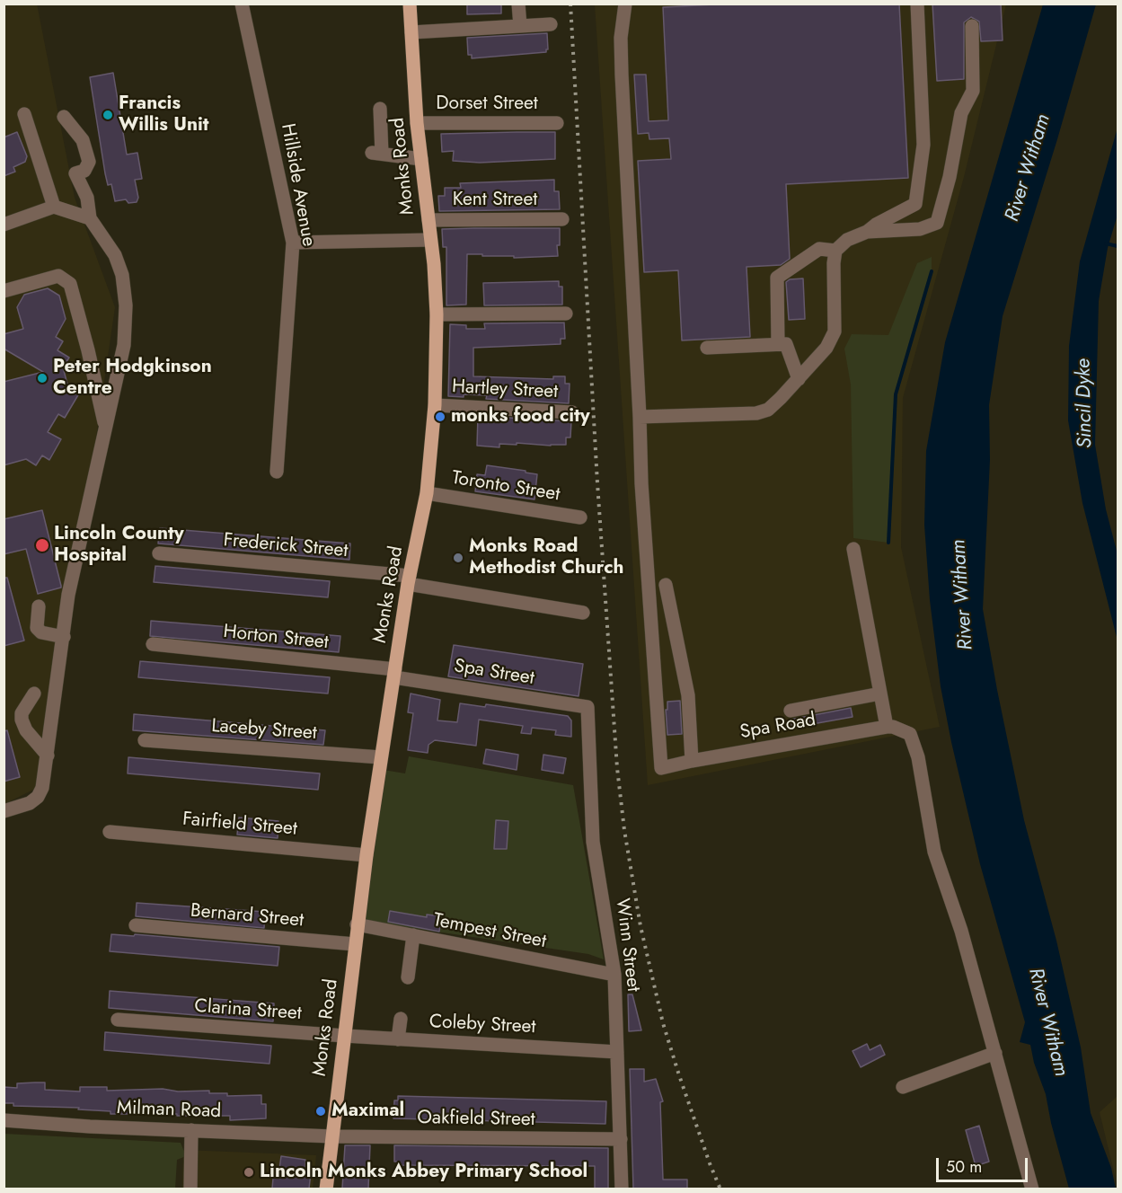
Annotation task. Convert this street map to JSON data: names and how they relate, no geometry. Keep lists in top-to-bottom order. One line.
{"streets":{"main road":["Monks Road"],"street":["Dorset Street","Hillside Avenue","Kent Street","Hartley Street","Toronto Street","Frederick Street","Horton Street","Spa Street","Spa Road","Laceby Street","Fairfield Street","Bernard Street","Tempest Street","Winn Street","Clarina Street","Coleby Street","Milman Road","Oakfield Street"]},"crossings":[["Dorset Street","Monks Road"],["Monks Road","Kent Street"],["Monks Road","Hartley Street"],["Monks Road","Toronto Street"],["Monks Road","Frederick Street"],["Monks Road","Horton Street"],["Monks Road","Spa Street"],["Monks Road","Laceby Street"],["Monks Road","Fairfield Street"],["Monks Road","Bernard Street"],["Monks Road","Tempest Street"],["Monks Road","Clarina Street"],["Monks Road","Coleby Street"],["Monks Road","Milman Road"],["Monks Road","Oakfield Street"],["Horton Street","Spa Street"],["Spa Street","Winn Street"],["Tempest Street","Winn Street"],["Winn Street","Coleby Street"],["Winn Street","Oakfield Street"],["Clarina Street","Coleby Street"],["Milman Road","Oakfield Street"]],"water":["River Witham","Sincil Dyke"],"places":["Francis Willis Unit","Peter Hodgkinson Centre","monks food city","Lincoln County Hospital","Monks Road Methodist Church","Maximal","Lincoln Monks Abbey Primary School"],"scale_bar":"50 m"}
